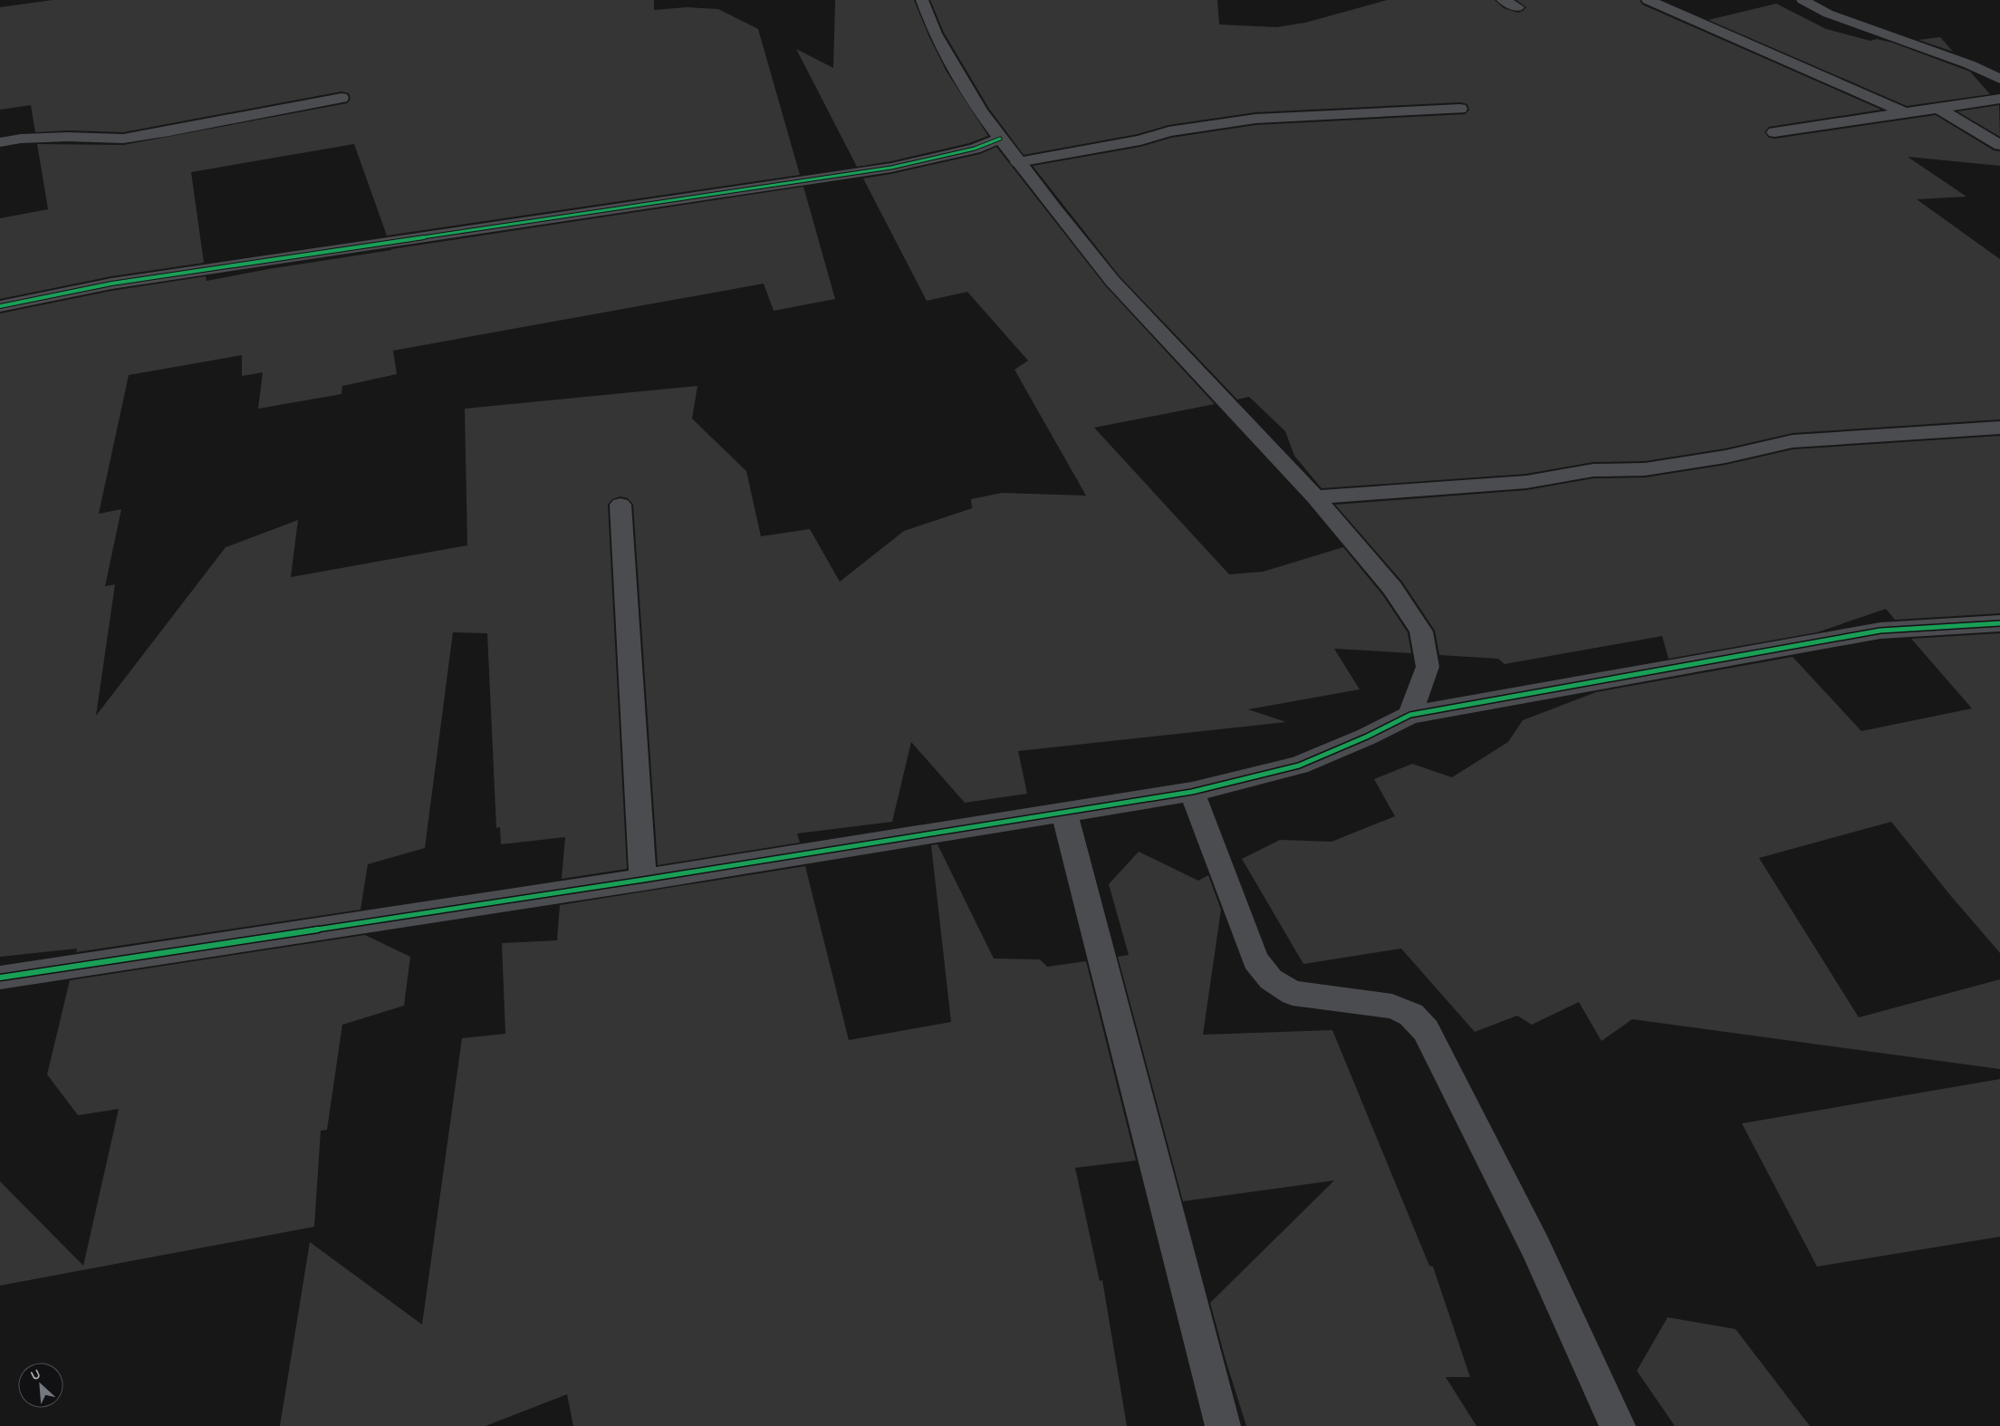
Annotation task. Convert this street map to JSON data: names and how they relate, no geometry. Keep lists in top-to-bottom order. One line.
{"north":"top left"}
